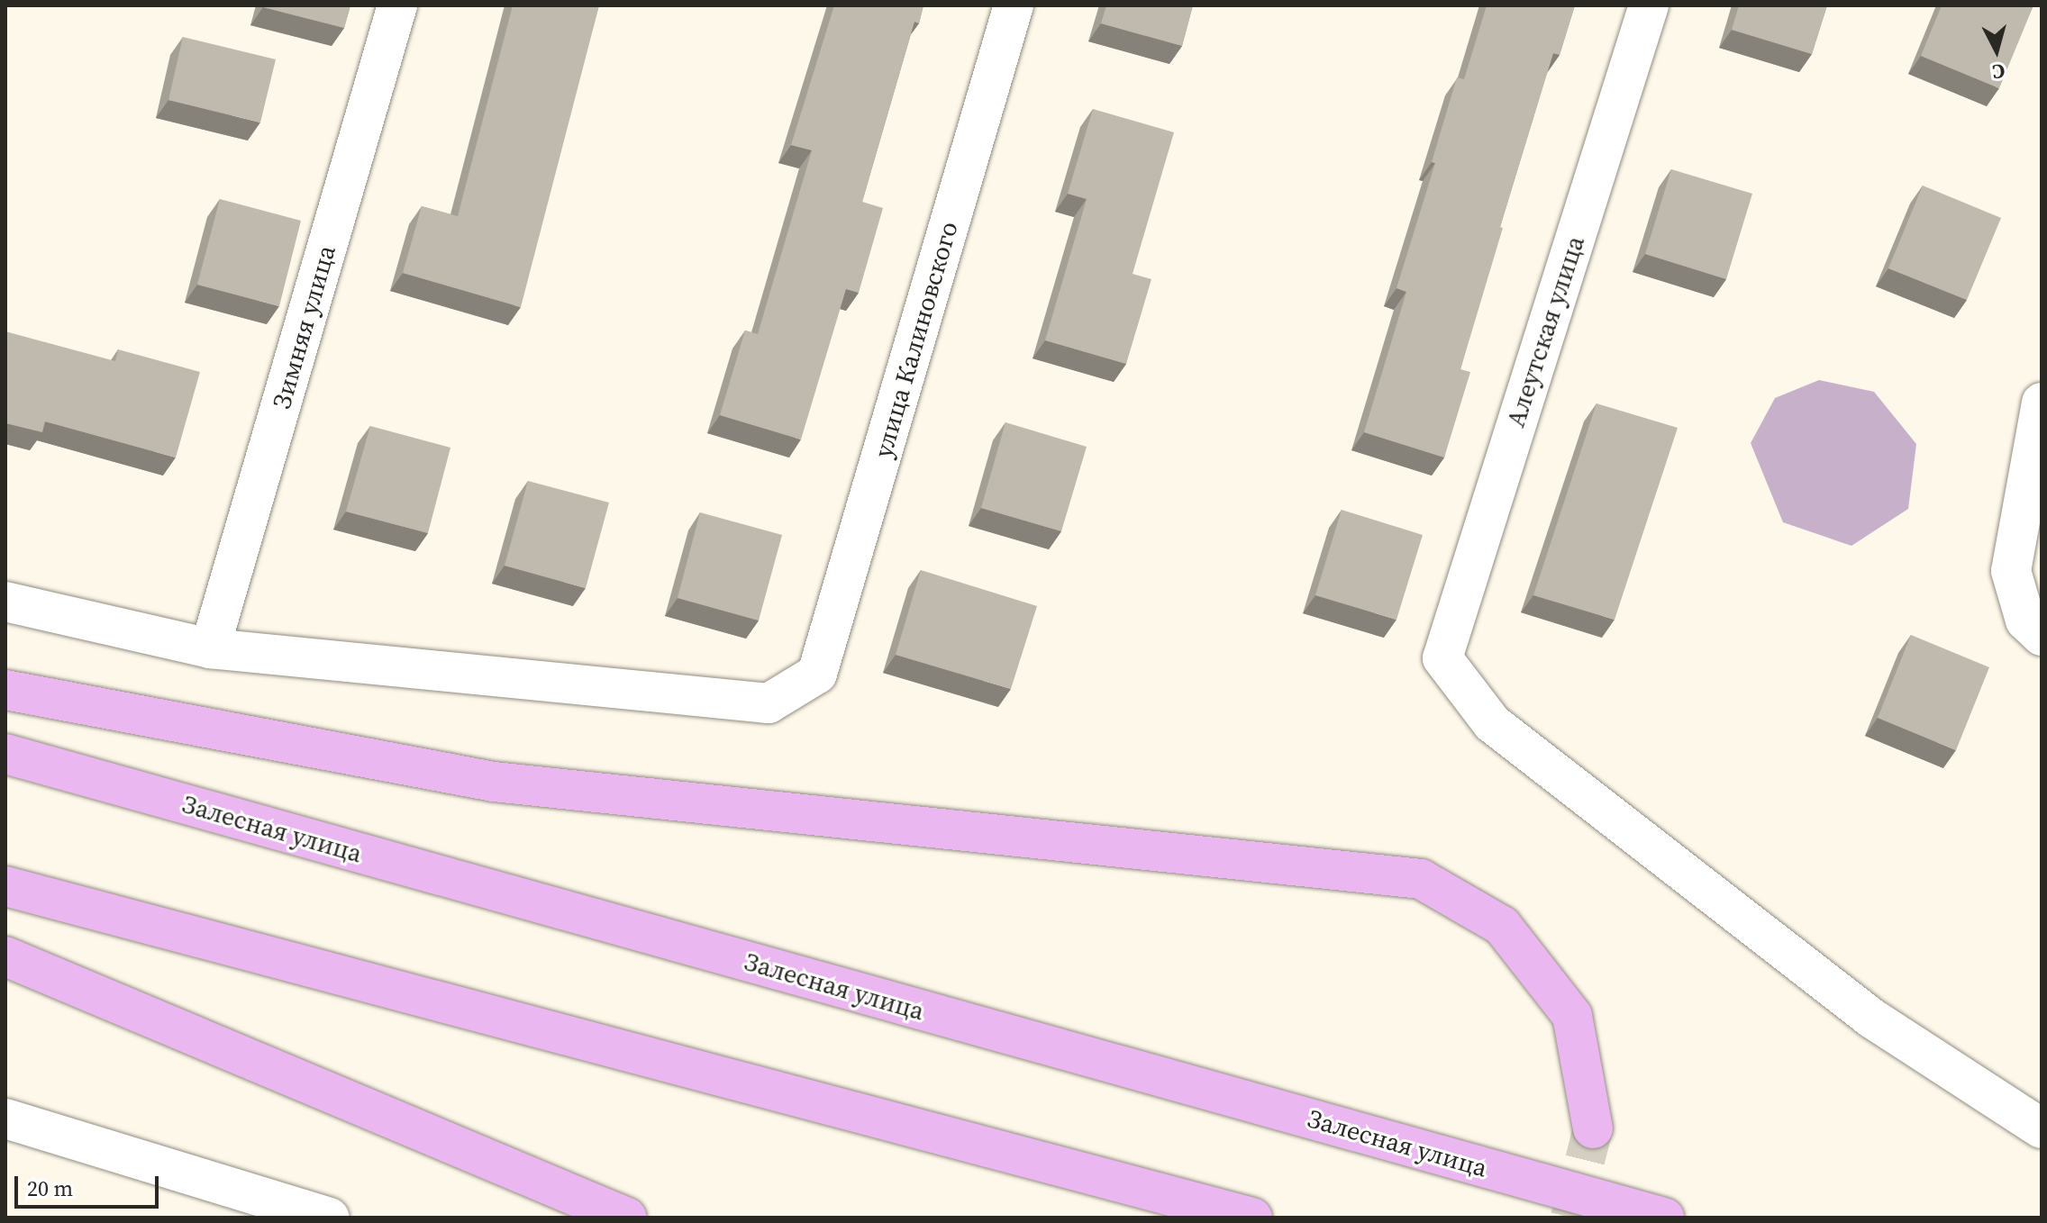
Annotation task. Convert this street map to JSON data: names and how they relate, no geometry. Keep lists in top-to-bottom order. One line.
{"streets":{"main road":["Залесная улица"],"street":["Зимняя улица","Алеутская улица","улица Калиновского"]},"crossings":[["Зимняя улица","улица Калиновского"]],"scale_bar":"20 m","north":"bottom"}
